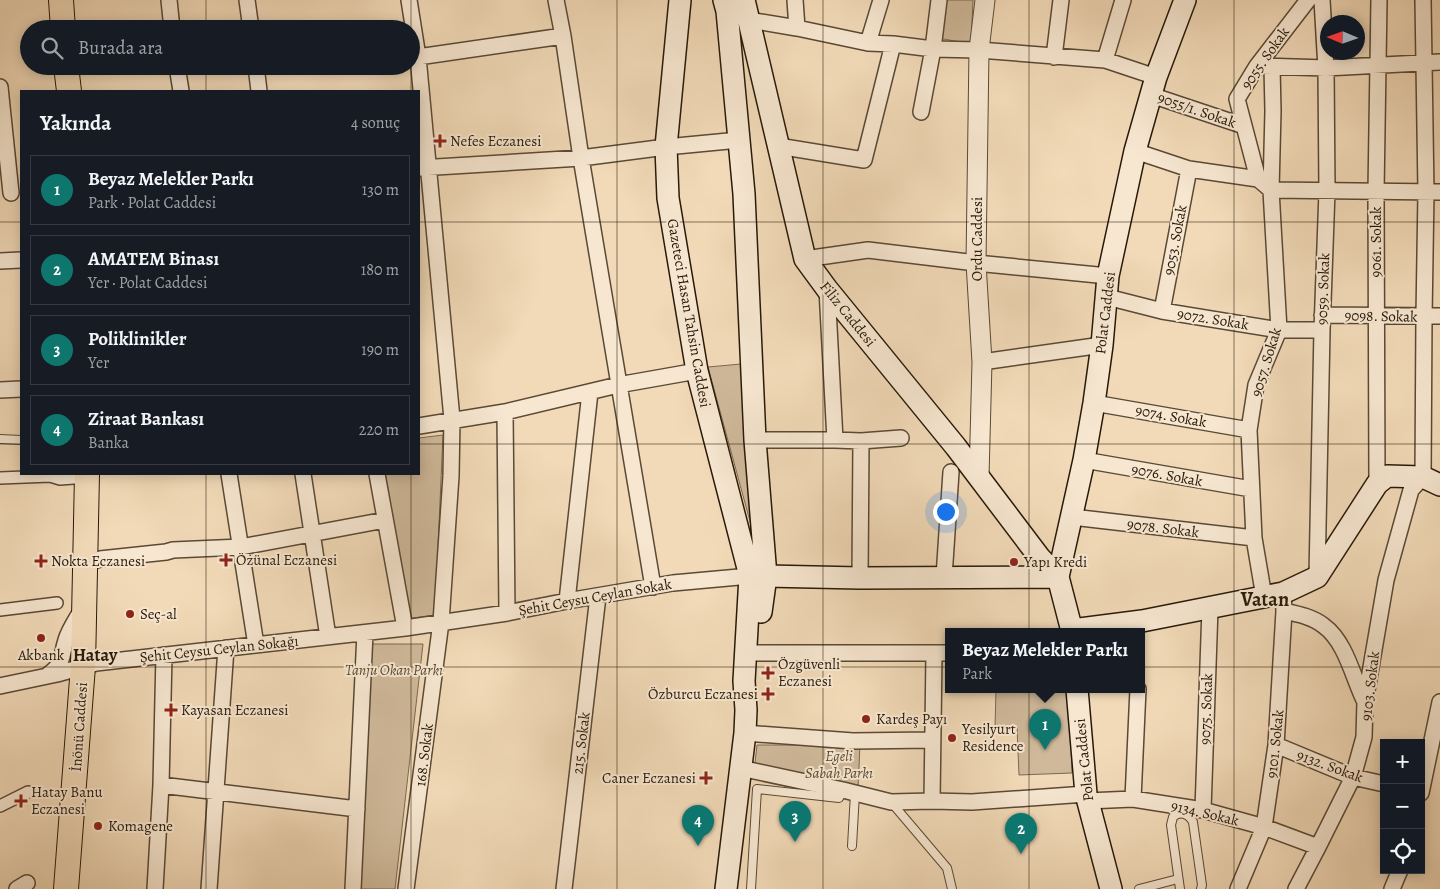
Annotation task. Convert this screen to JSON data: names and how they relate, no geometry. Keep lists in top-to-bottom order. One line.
{"streets":{"main road":["Gazeteci Hasan Tahsin Caddesi","Polat Caddesi","Filiz Caddesi","İnönü Caddesi"],"street":["9055. Sokak","9055/1. Sokak","Ordu Caddesi","9053. Sokak","9061. Sokak","9059. Sokak","9098. Sokak","9072. Sokak","9057. Sokak","9074. Sokak","9076. Sokak","9078. Sokak","Şehit Ceysu Ceylan Sokak","Şehit Ceysu Ceylan Sokağı","9103. Sokak","9075. Sokak","215. Sokak","9101. Sokak","168. Sokak","9132. Sokak","9134. Sokak"]},"crossings":[["9055. Sokak","9055/1. Sokak"],["9055. Sokak","9057. Sokak"],["9055/1. Sokak","Ordu Caddesi"],["9055/1. Sokak","Polat Caddesi"],["9055/1. Sokak","Filiz Caddesi"],["Ordu Caddesi","Filiz Caddesi"],["Ordu Caddesi","9072. Sokak"],["9053. Sokak","9072. Sokak"],["9061. Sokak","9098. Sokak"],["9059. Sokak","9098. Sokak"],["9059. Sokak","9072. Sokak"],["Gazeteci Hasan Tahsin Caddesi","Şehit Ceysu Ceylan Sokak"],["Gazeteci Hasan Tahsin Caddesi","9134. Sokak"],["Polat Caddesi","Filiz Caddesi"],["Polat Caddesi","9072. Sokak"],["Polat Caddesi","9074. Sokak"],["Polat Caddesi","9076. Sokak"],["Polat Caddesi","9078. Sokak"],["Polat Caddesi","9134. Sokak"],["Filiz Caddesi","9072. Sokak"],["9072. Sokak","9057. Sokak"],["9057. Sokak","9074. Sokak"],["9057. Sokak","9076. Sokak"],["9057. Sokak","9078. Sokak"],["9057. Sokak","9101. Sokak"],["Şehit Ceysu Ceylan Sokak","Şehit Ceysu Ceylan Sokağı"],["Şehit Ceysu Ceylan Sokak","215. Sokak"],["Şehit Ceysu Ceylan Sokak","168. Sokak"],["Şehit Ceysu Ceylan Sokağı","İnönü Caddesi"],["Şehit Ceysu Ceylan Sokağı","168. Sokak"],["9103. Sokak","9132. Sokak"],["9103. Sokak","9134. Sokak"],["9075. Sokak","9134. Sokak"],["9101. Sokak","9132. Sokak"],["9101. Sokak","9134. Sokak"]],"districts":["Vatan","Hatay"],"parks":["Tanju Okan Parkı","Egeli Sabah Parkı"],"places":{"health":["Nefes Eczanesi","Özünal Eczanesi","Nokta Eczanesi","Özgüvenli Eczanesi","Özburcu Eczanesi","Kayasan Eczanesi","Caner Eczanesi","Hatay Banu Eczanesi"],"other":["Yapı Kredi","Seç-al","Akbank","Kardeş Payı","Yesilyurt Residence","Komagene"]},"north":"left","page":{"search":"Burada ara","heading":["Yakında","4 sonuç"],"list":[{"mark":"1","name":"Beyaz Melekler Parkı","note":"Park · Polat Caddesi","value":"130 m"},{"mark":"2","name":"AMATEM Binası","note":"Yer · Polat Caddesi","value":"180 m"},{"mark":"3","name":"Poliklinikler","note":"Yer","value":"190 m"},{"mark":"4","name":"Ziraat Bankası","note":"Banka","value":"220 m"}],"popup":["Beyaz Melekler Parkı","Park"],"pins":["1","3","4","2"],"map_buttons":["+","−"]}}
